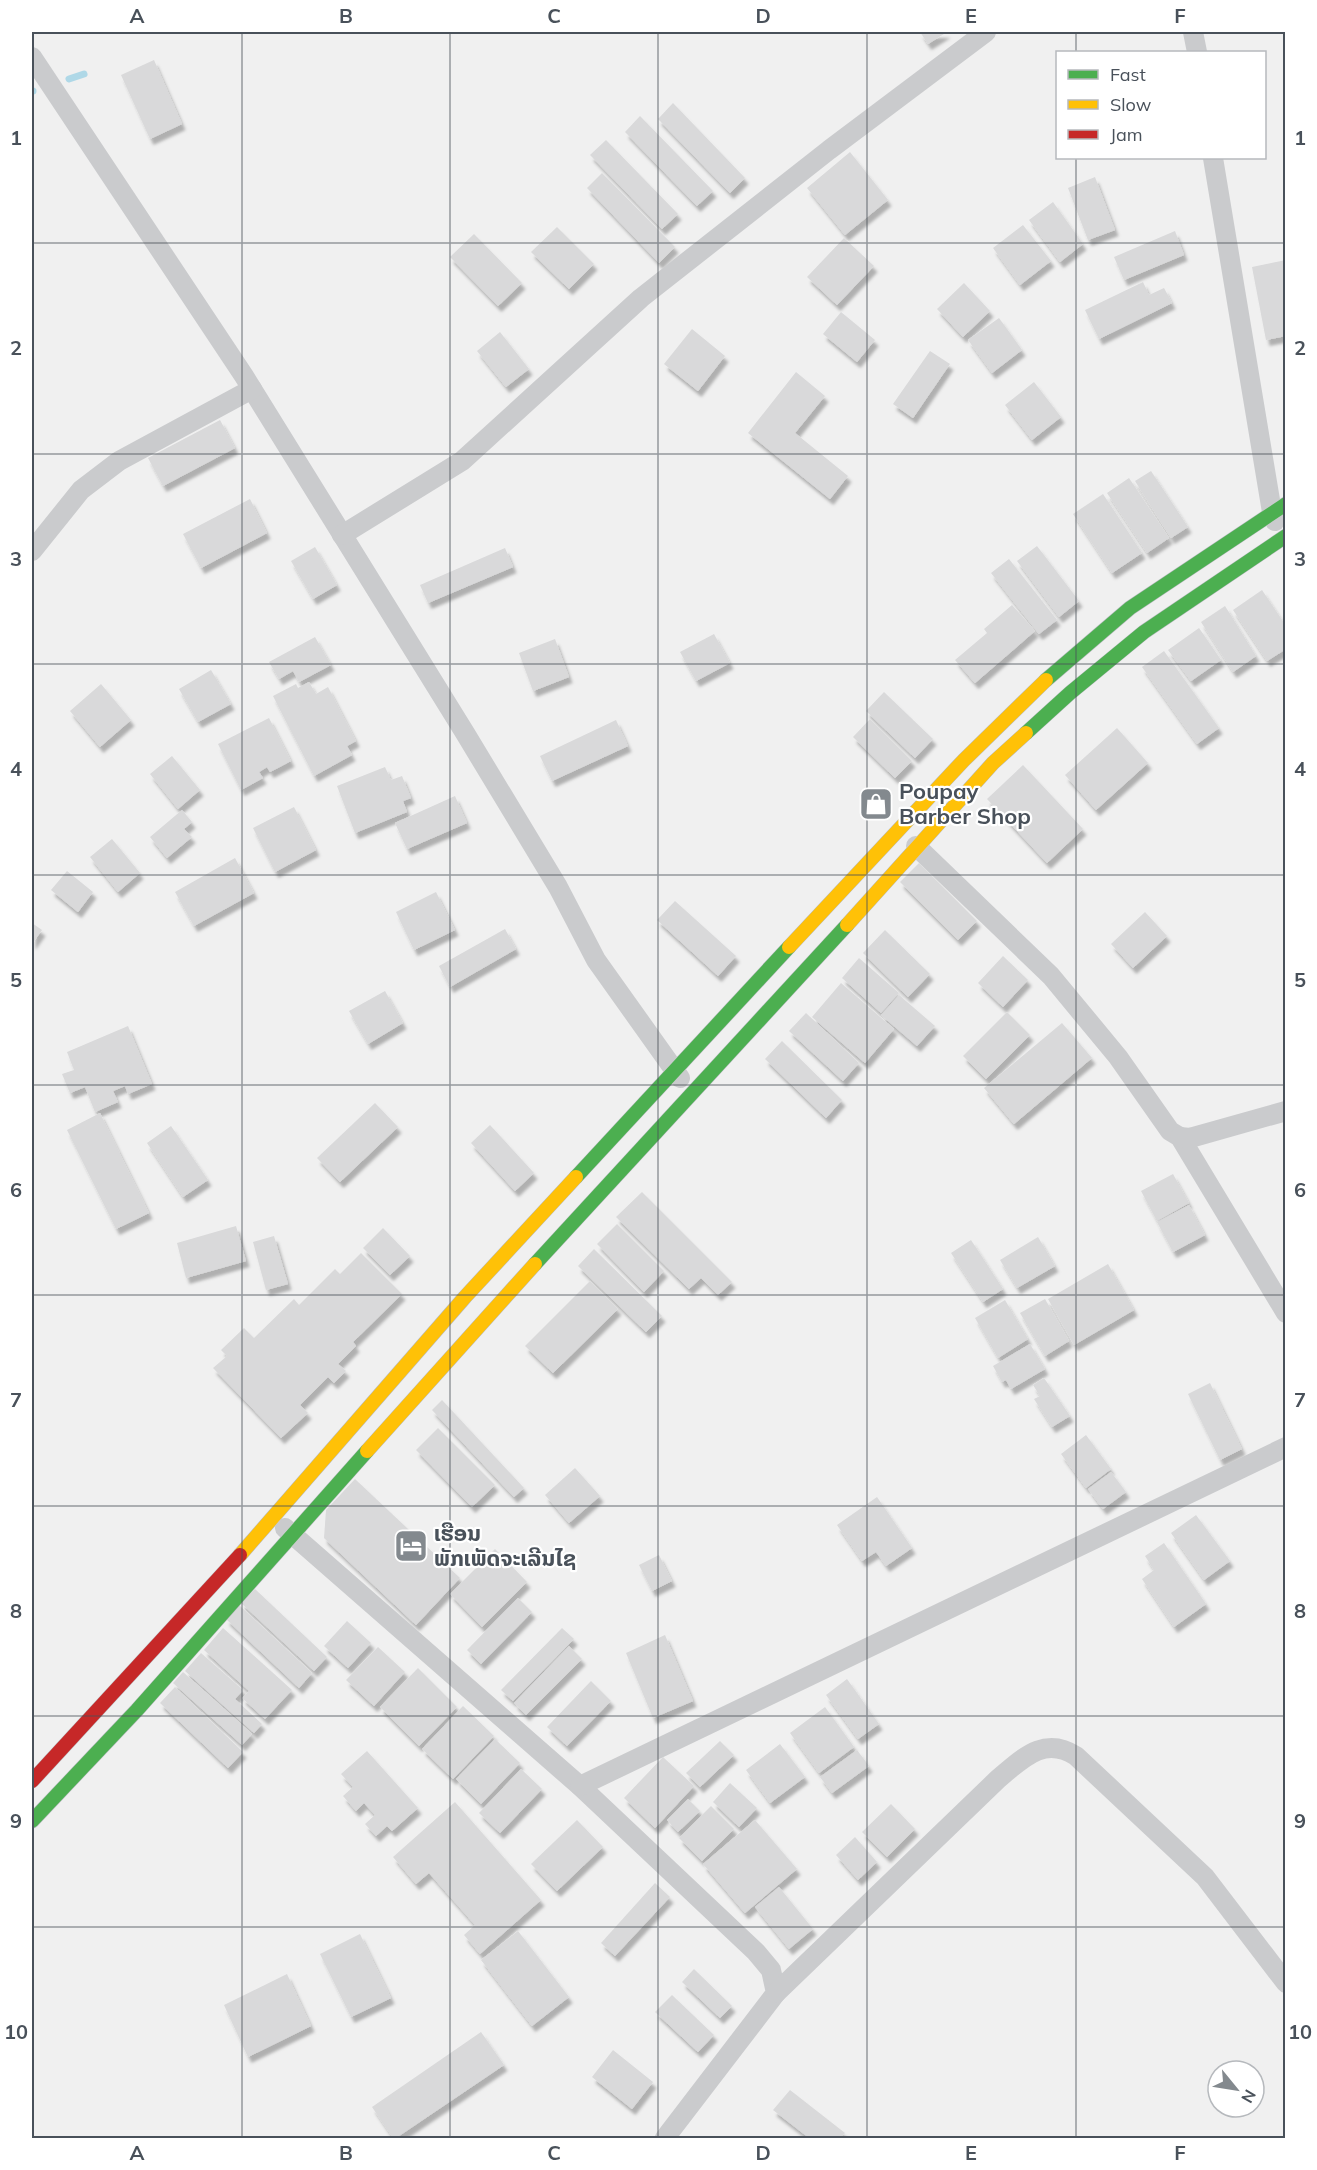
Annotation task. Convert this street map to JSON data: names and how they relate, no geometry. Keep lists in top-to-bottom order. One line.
{"places":{"shop":["Poupay Barber Shop"],"hotel":["ເຮືອນ ພັກເພັດຈະເລີນໄຊ"]},"legend":["Fast","Slow","Jam"],"north":"bottom right","grid":{"columns":["A","B","C","D","E","F"],"rows":["1","2","3","4","5","6","7","8","9","10"]}}
